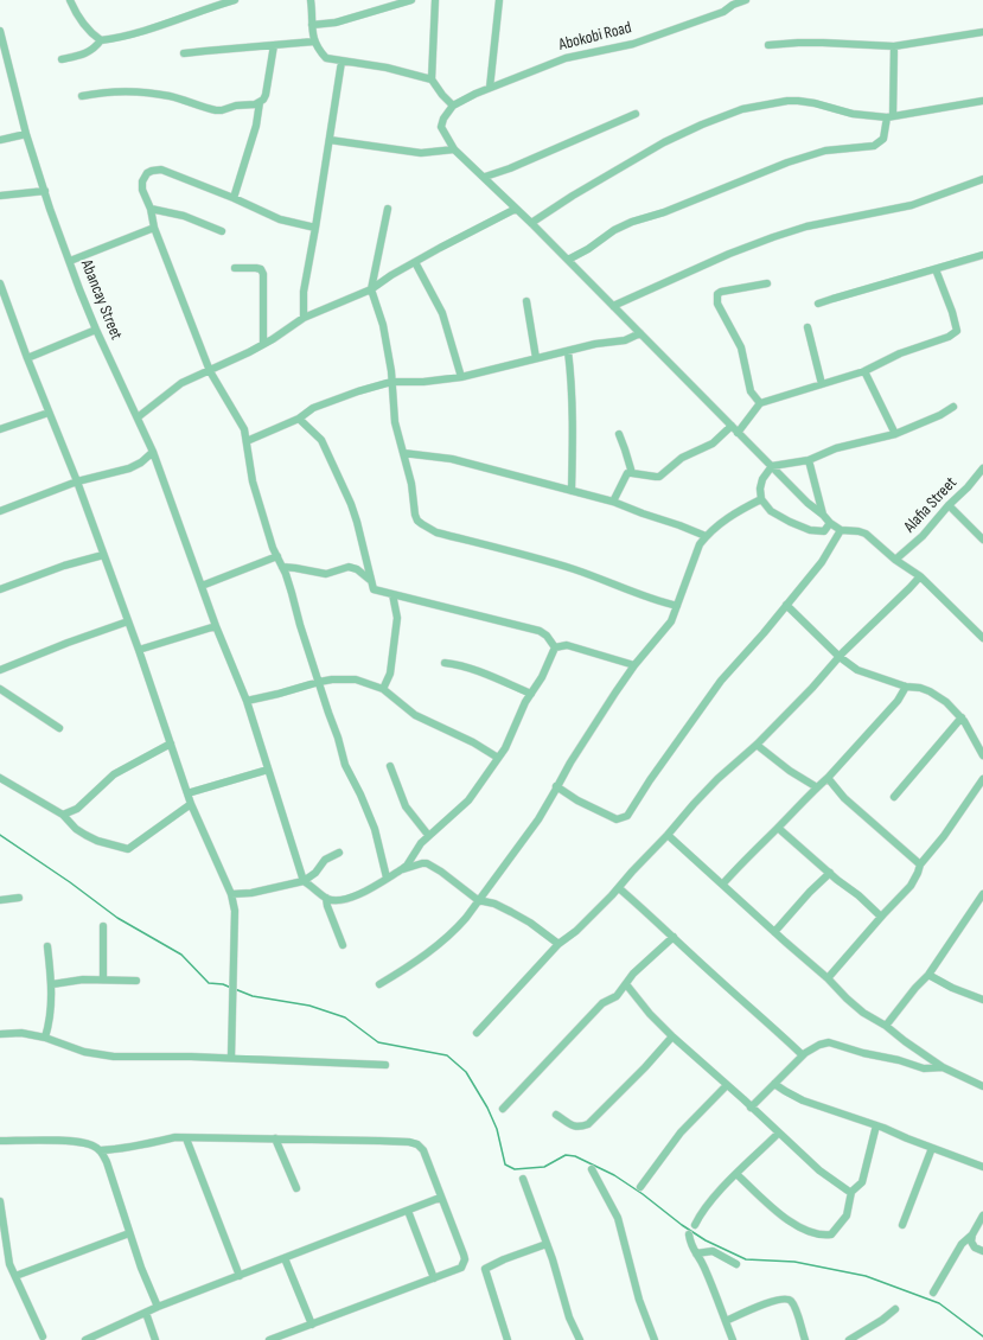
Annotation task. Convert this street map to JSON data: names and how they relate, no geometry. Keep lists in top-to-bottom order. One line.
{"streets":{"street":["Abokobi Road","Abancay Street","Alafia Street"]}}
